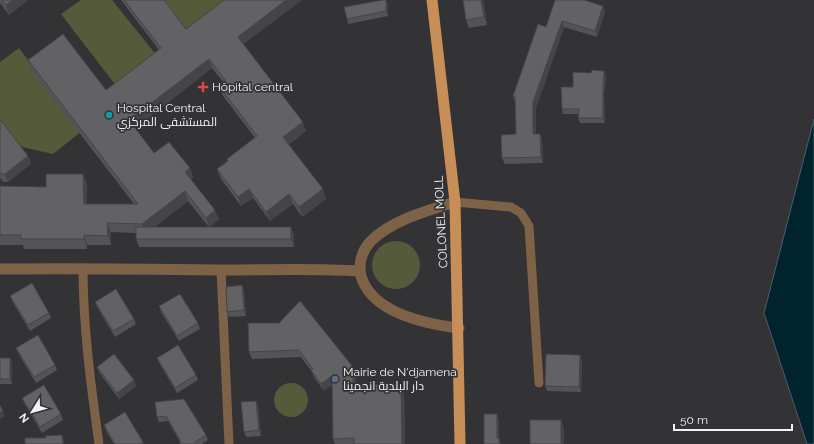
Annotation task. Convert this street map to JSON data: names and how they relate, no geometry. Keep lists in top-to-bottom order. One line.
{"streets":{"main road":["COLONEL MOLL"]},"places":{"health":["Hôpital central"],"other":["Hospital Central المستشفى المركزي","Mairie de N'djamena دار البلدية انجمينا"]},"scale_bar":"50 m","north":"bottom left"}
